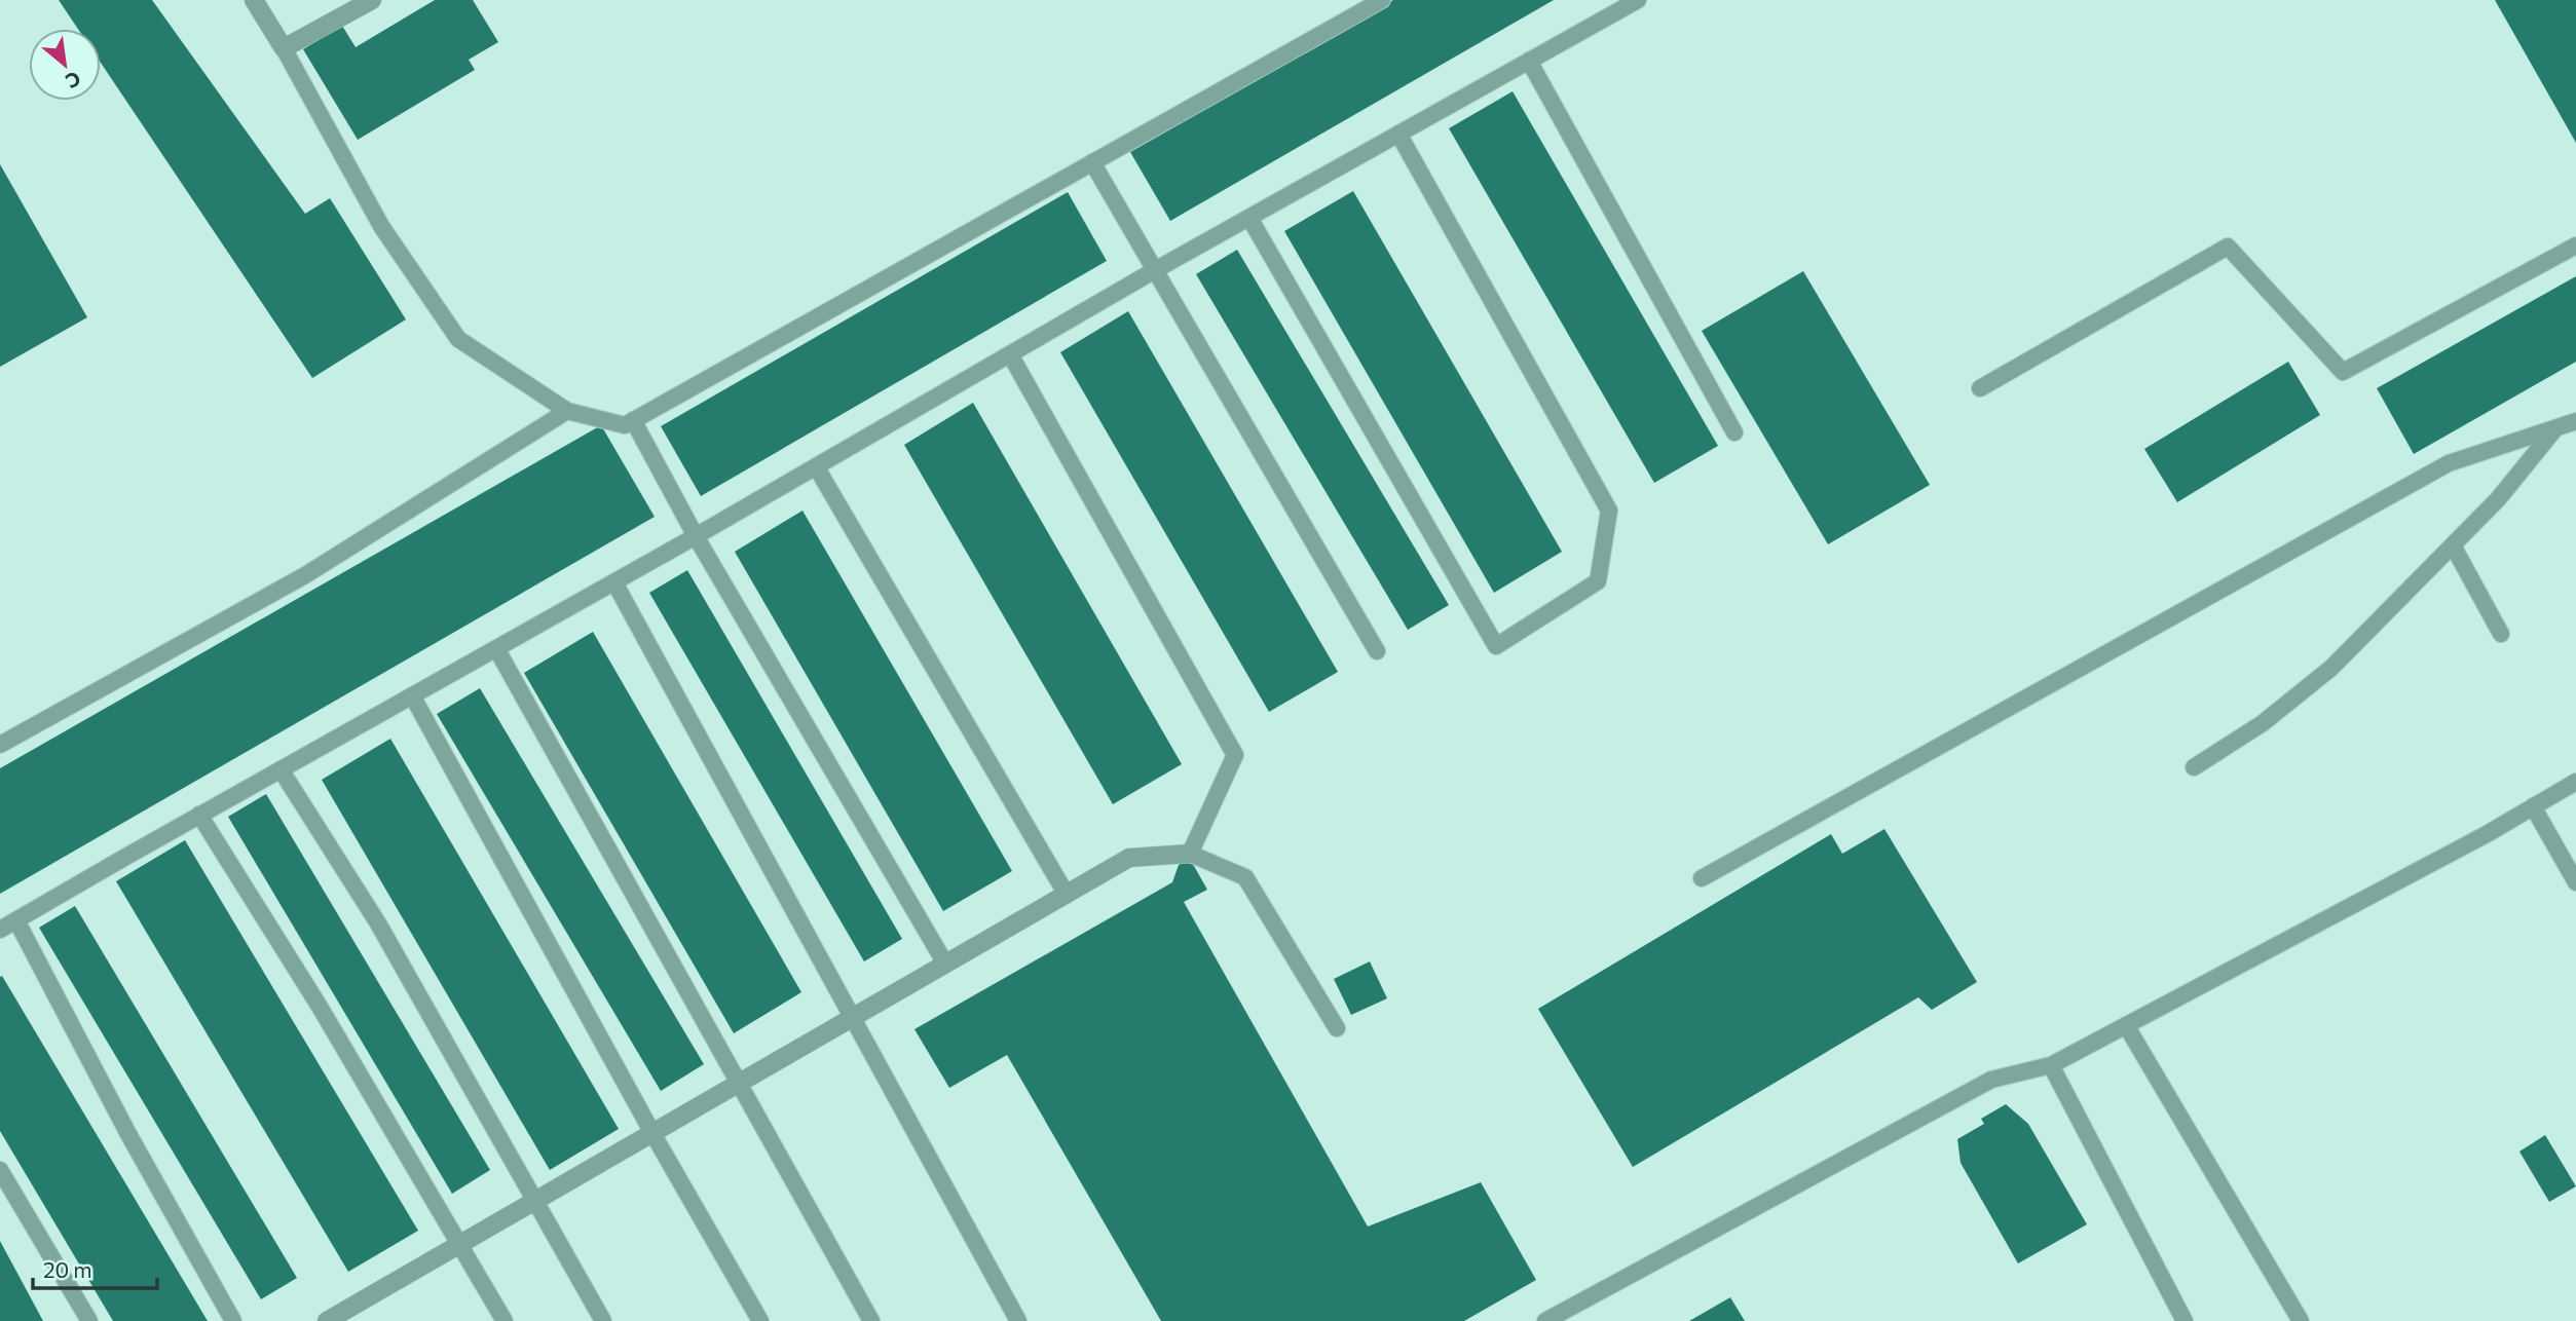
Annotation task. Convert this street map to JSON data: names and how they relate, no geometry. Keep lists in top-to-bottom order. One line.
{"scale_bar":"20 m","north":"bottom right"}
